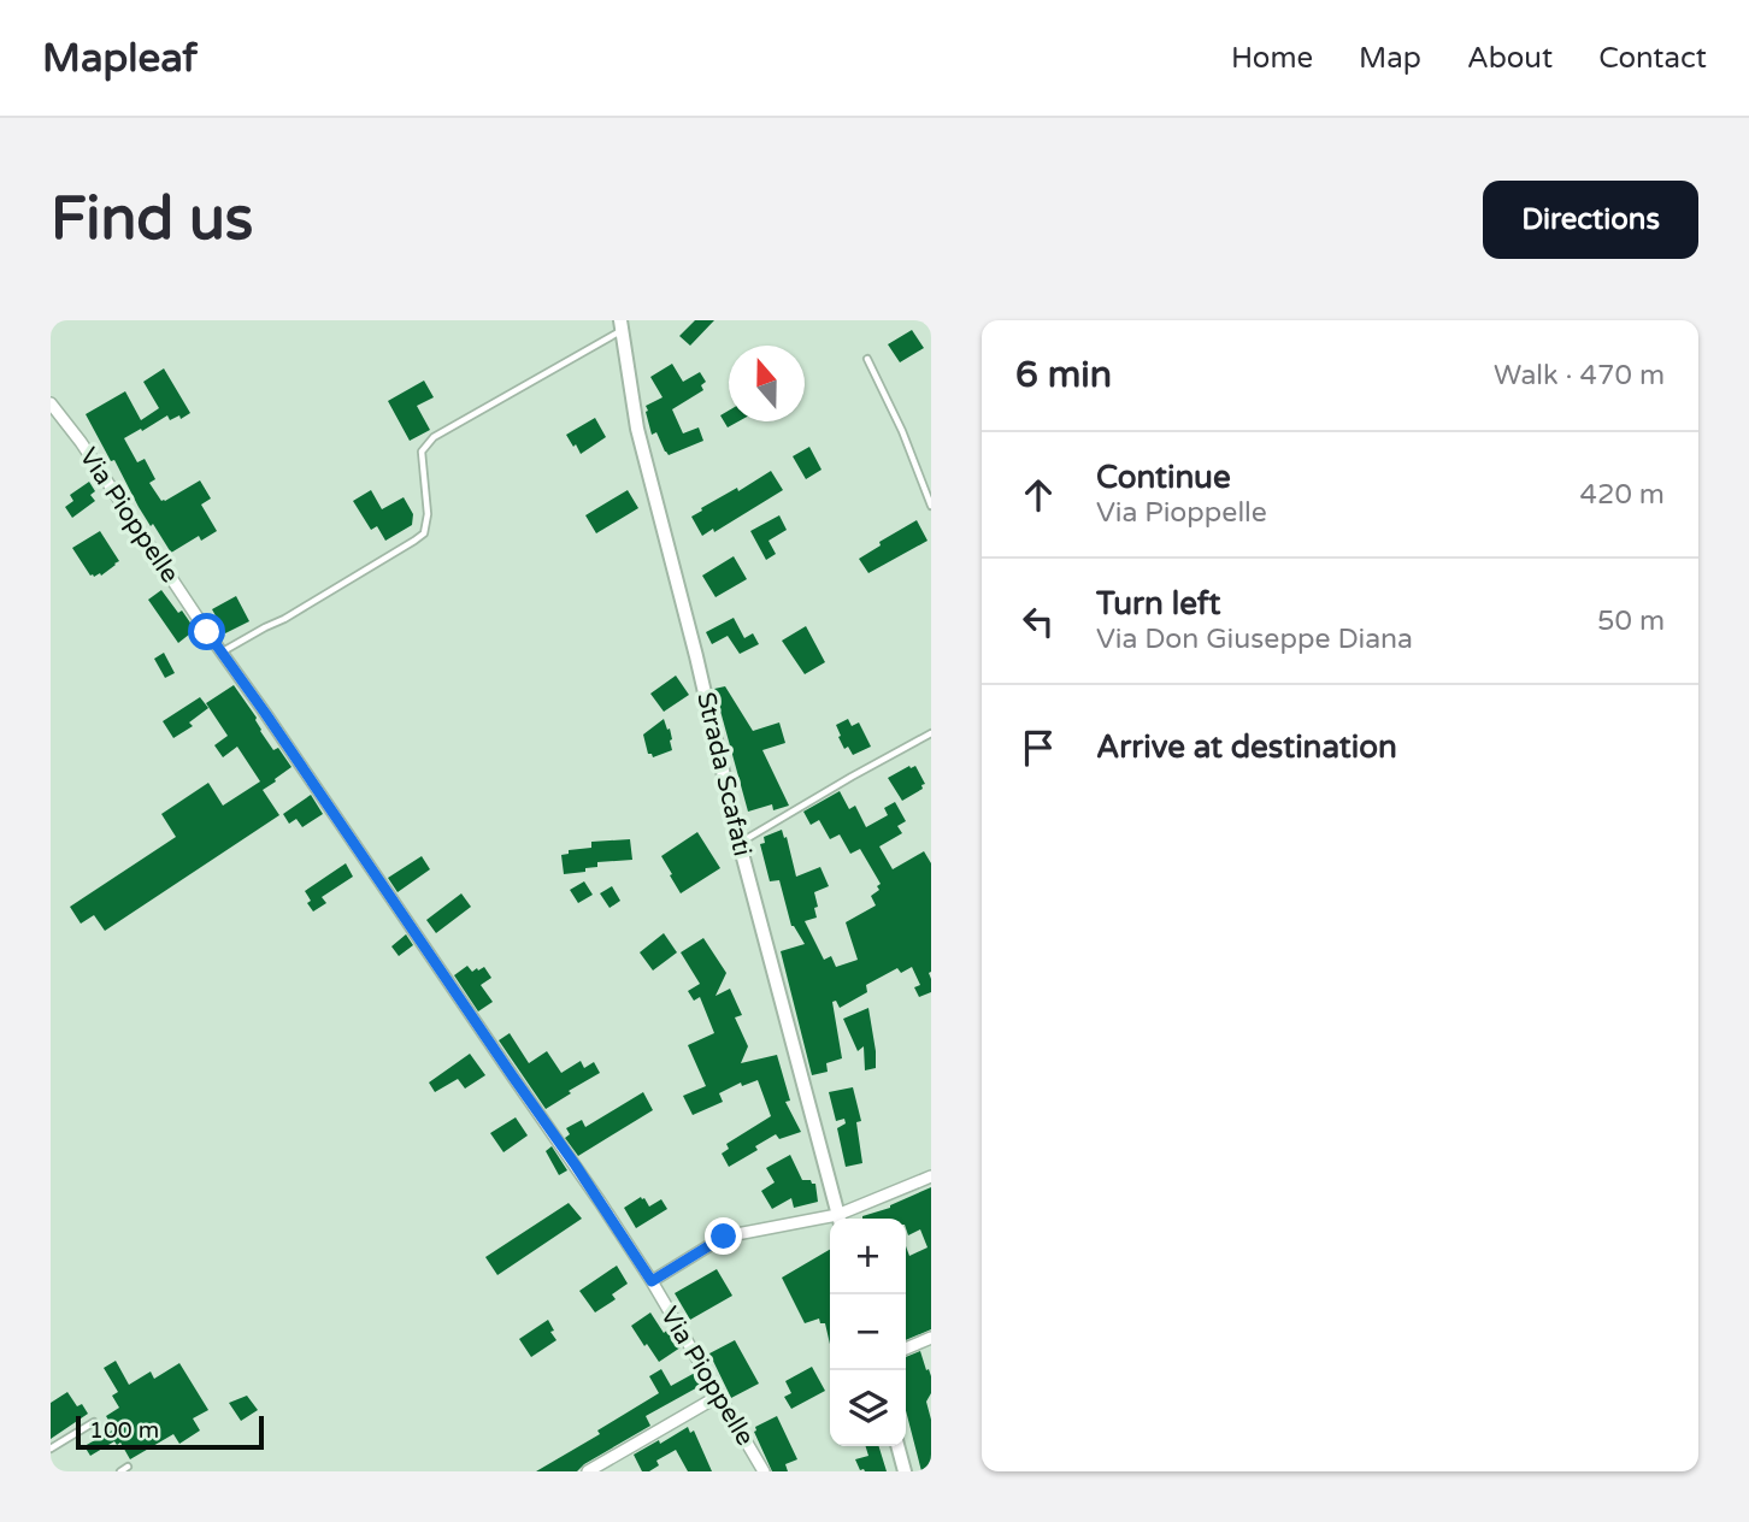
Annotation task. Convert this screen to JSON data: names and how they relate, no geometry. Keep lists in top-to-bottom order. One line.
{"streets":{"street":["Via Pioppelle","Strada Scafati"]},"scale_bar":"100 m","north":"top","page":{"header":"Mapleaf","nav":["Home","Map","About","Contact"],"buttons":"Directions","title":"Find us","heading":["6 min","Walk · 470 m"],"list":[["Continue","Via Pioppelle","420 m"],["Turn left","Via Don Giuseppe Diana","50 m"],"Arrive at destination"],"map_buttons":["+","−"],"scale":"100 m"}}
